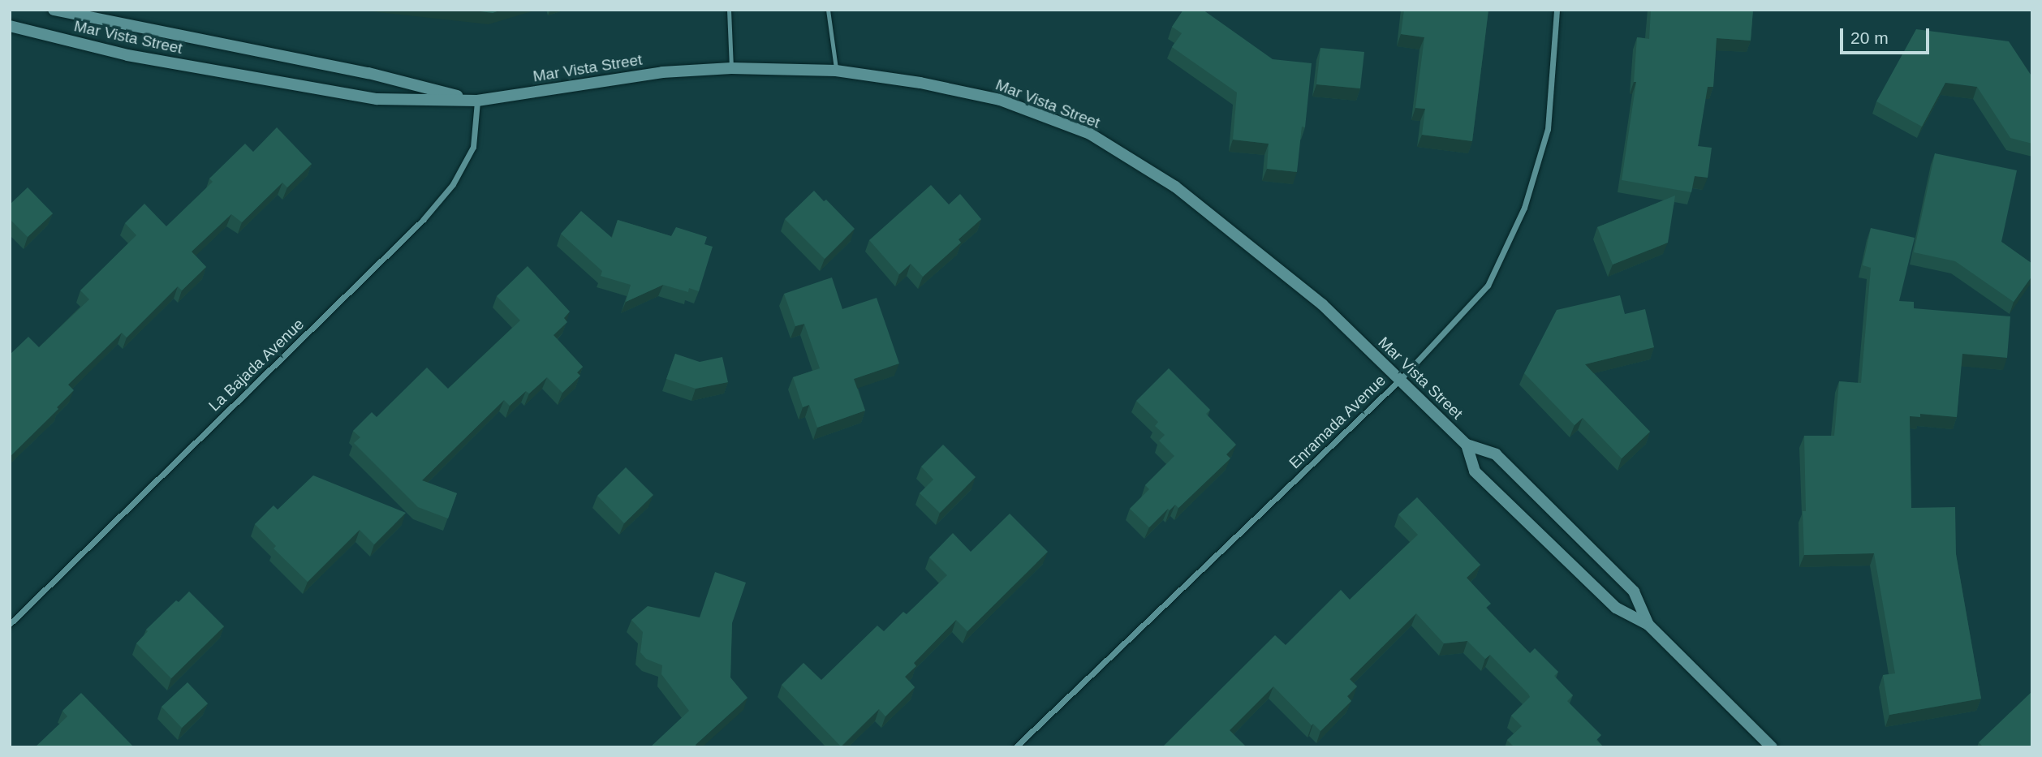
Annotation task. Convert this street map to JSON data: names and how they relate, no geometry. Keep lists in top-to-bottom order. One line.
{"streets":{"street":["Mar Vista Street","La Bajada Avenue","Enramada Avenue"]},"crossings":[["Mar Vista Street","La Bajada Avenue"],["Mar Vista Street","Enramada Avenue"]],"scale_bar":"20 m"}
